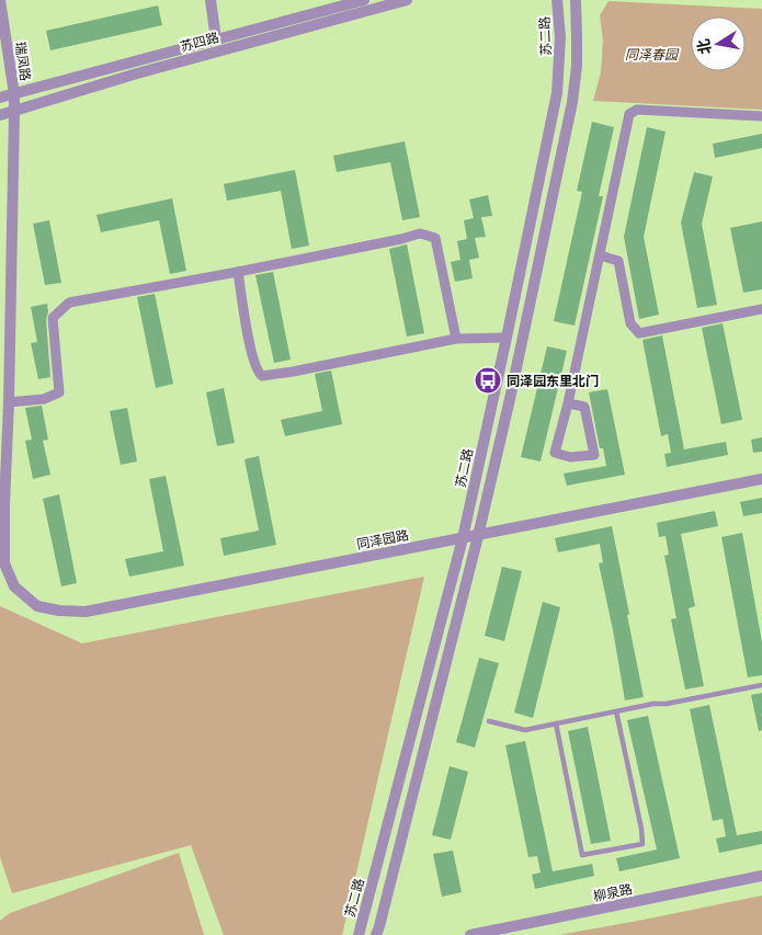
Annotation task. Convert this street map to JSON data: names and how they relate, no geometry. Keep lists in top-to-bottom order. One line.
{"streets":{"street":["苏二路","苏四路","瑞凤路","同泽园路","柳泉路"]},"crossings":[["苏二路","同泽园路"],["苏四路","瑞凤路"],["瑞凤路","同泽园路"]],"parks":["同泽春园"],"places":{"bus stop":["同泽园东里北门"]},"north":"left"}
